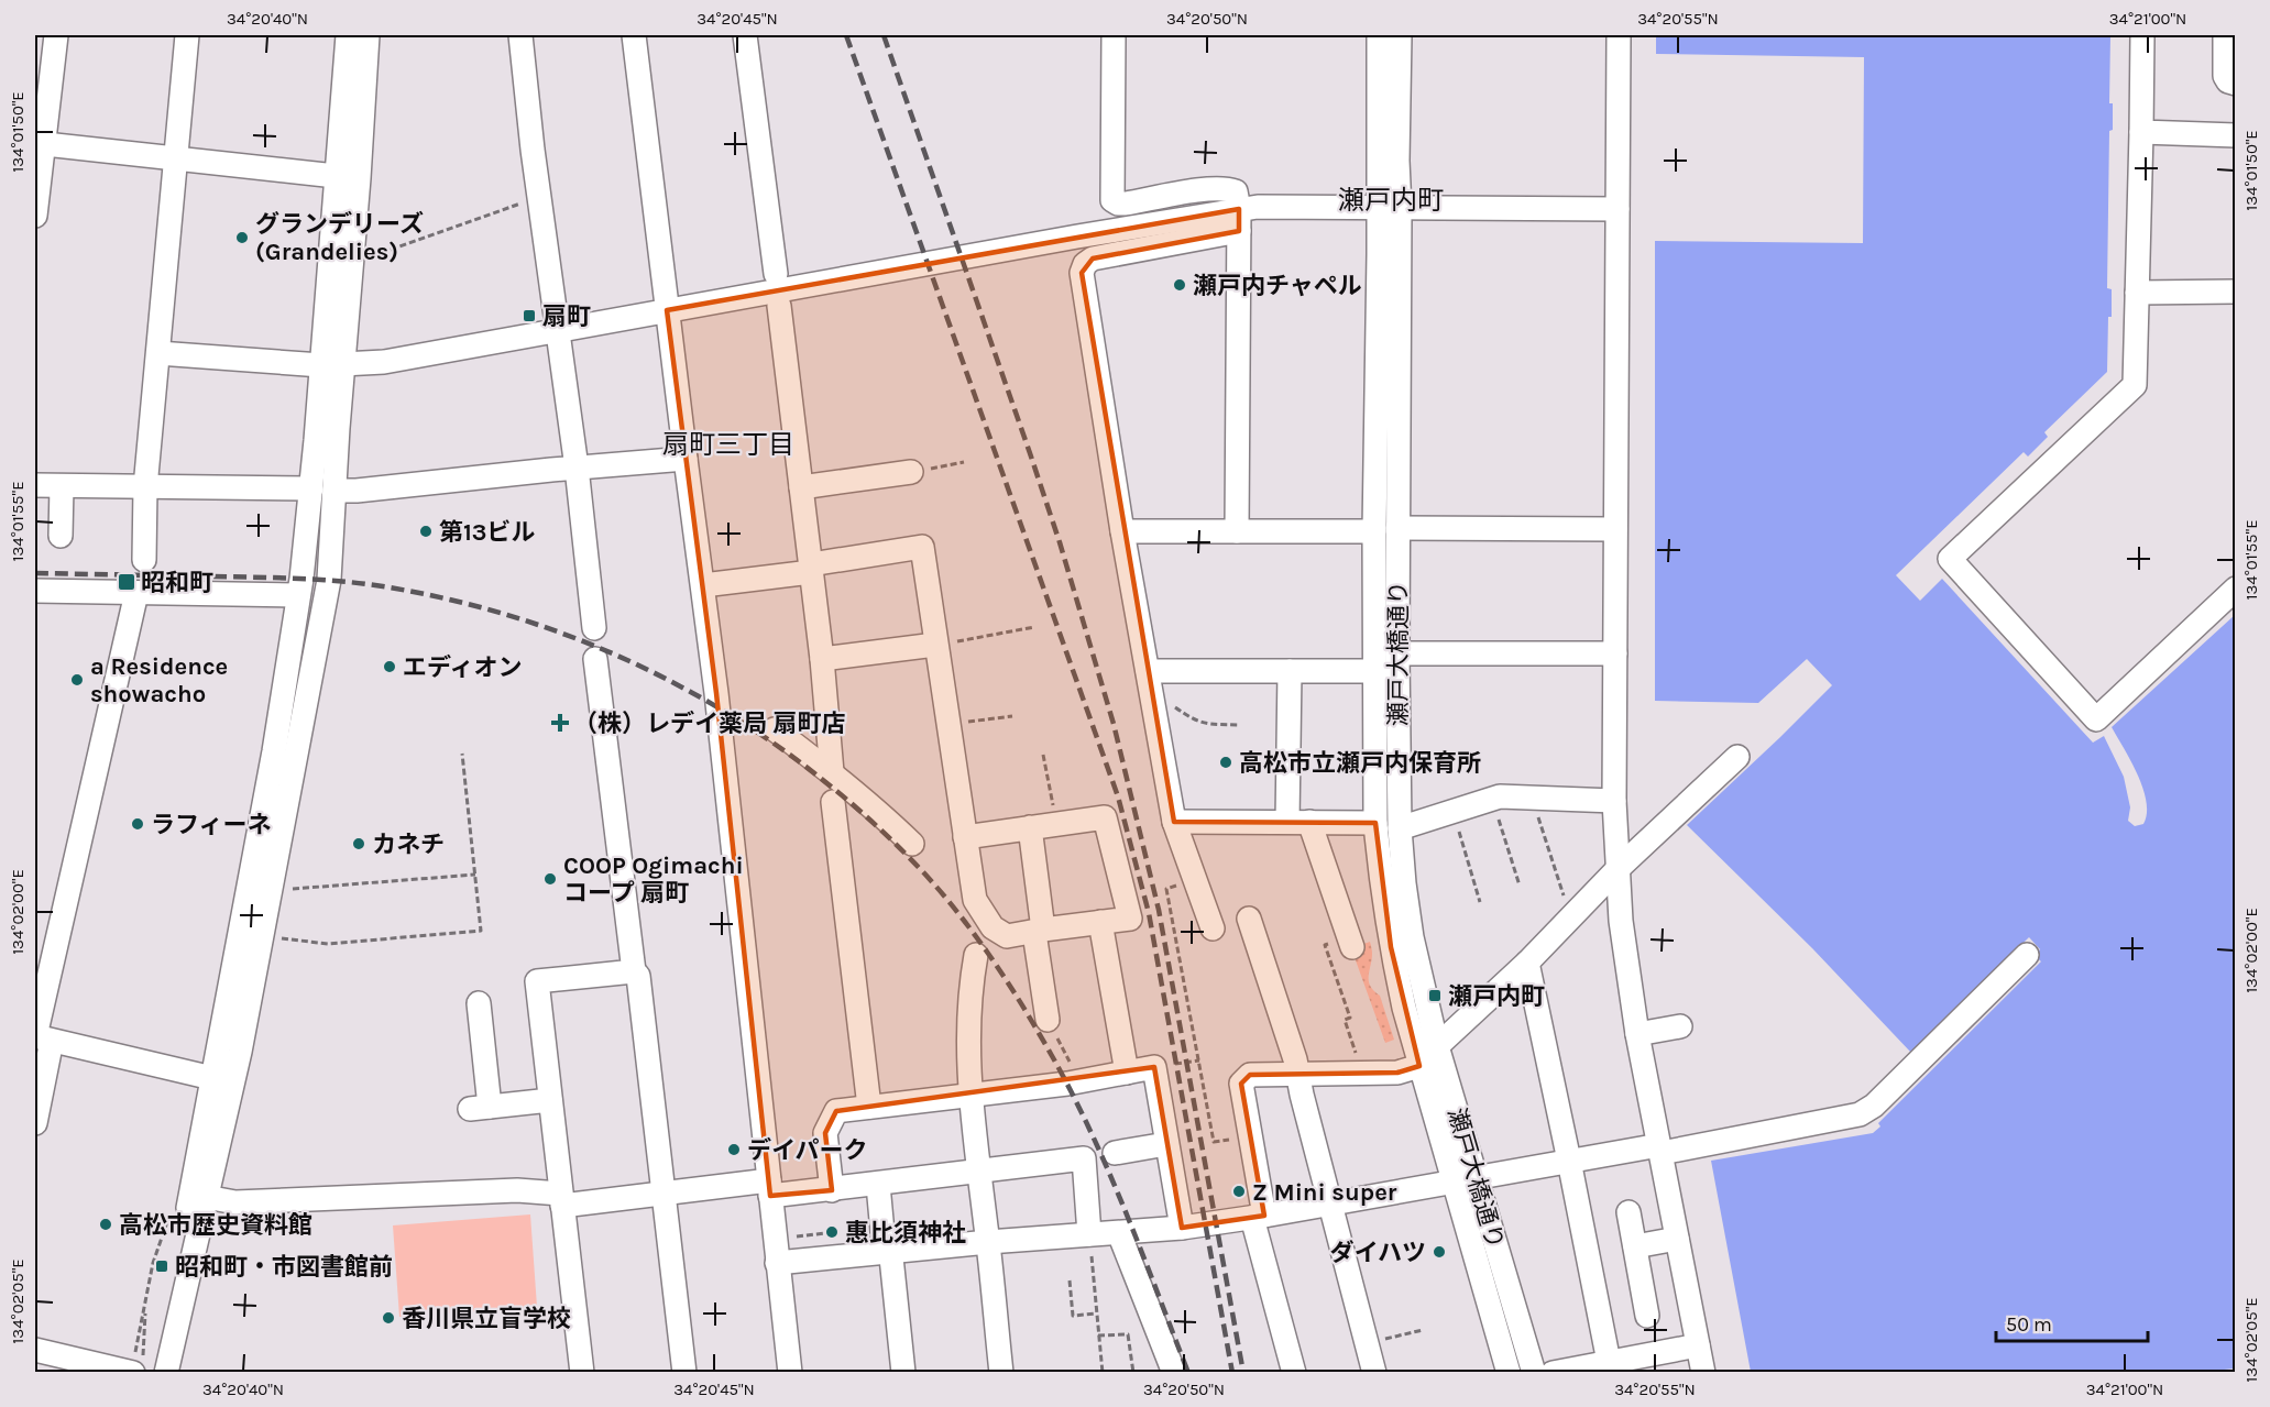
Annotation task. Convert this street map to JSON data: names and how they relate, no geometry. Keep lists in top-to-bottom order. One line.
{"streets":{"street":["瀬戸大橋通り"]},"districts":["瀬戸内町","扇町三丁目"],"places":{"other":["グランデリーズ (Grandelies)","瀬戸内チャペル","第13ビル","エディオン","a Residence showacho","高松市立瀬戸内保育所","ラフィーネ","カネチ","COOP Ogimachi コープ 扇町","デイパーク","Z Mini super","高松市歴史資料館","惠比須神社","ダイハツ","香川県立盲学校"],"transit":["扇町","昭和町","瀬戸内町","昭和町・市図書館前"],"health":["（株）レデイ薬局 扇町店"]},"scale_bar":"50 m","coordinates":["34°20'40\"N","34°20'45\"N","34°20'50\"N","34°20'55\"N","34°21'00\"N","134°01'50\"E","134°01'55\"E","134°02'00\"E","134°02'05\"E"]}
